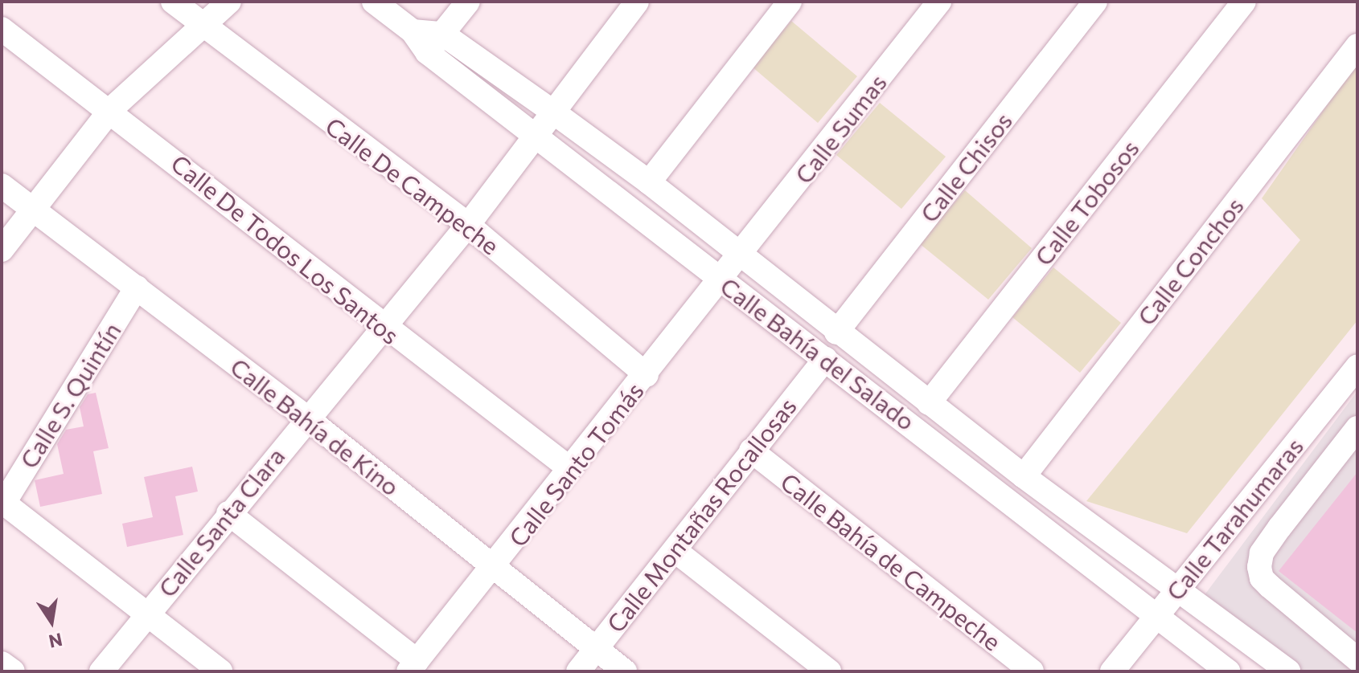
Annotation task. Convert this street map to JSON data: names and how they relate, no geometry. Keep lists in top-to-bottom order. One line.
{"streets":{"street":["Calle Sumas","Calle Chisos","Calle De Campeche","Calle Tobosos","Calle De Todos Los Santos","Calle Conchos","Calle Bahía del Salado","Calle S. Quintín","Calle Bahía de Kino","Calle Santo Tomás","Calle Montañas Rocallosas","Calle Tarahumaras","Calle Santa Clara","Calle Bahía de Campeche"]},"crossings":[["Calle Sumas","Calle Bahía del Salado"],["Calle Sumas","Calle Santo Tomás"],["Calle Chisos","Calle Bahía del Salado"],["Calle De Campeche","Calle Santo Tomás"],["Calle De Campeche","Calle Santa Clara"],["Calle Tobosos","Calle Bahía del Salado"],["Calle De Todos Los Santos","Calle Santo Tomás"],["Calle De Todos Los Santos","Calle Santa Clara"],["Calle Conchos","Calle Bahía del Salado"],["Calle Bahía del Salado","Calle Santo Tomás"],["Calle Bahía del Salado","Calle Montañas Rocallosas"],["Calle Bahía del Salado","Calle Tarahumaras"],["Calle Bahía del Salado","Calle Santa Clara"],["Calle S. Quintín","Calle Bahía de Kino"],["Calle Bahía de Kino","Calle Santo Tomás"],["Calle Bahía de Kino","Calle Montañas Rocallosas"],["Calle Bahía de Kino","Calle Santa Clara"],["Calle Montañas Rocallosas","Calle Bahía de Campeche"]],"north":"bottom"}
